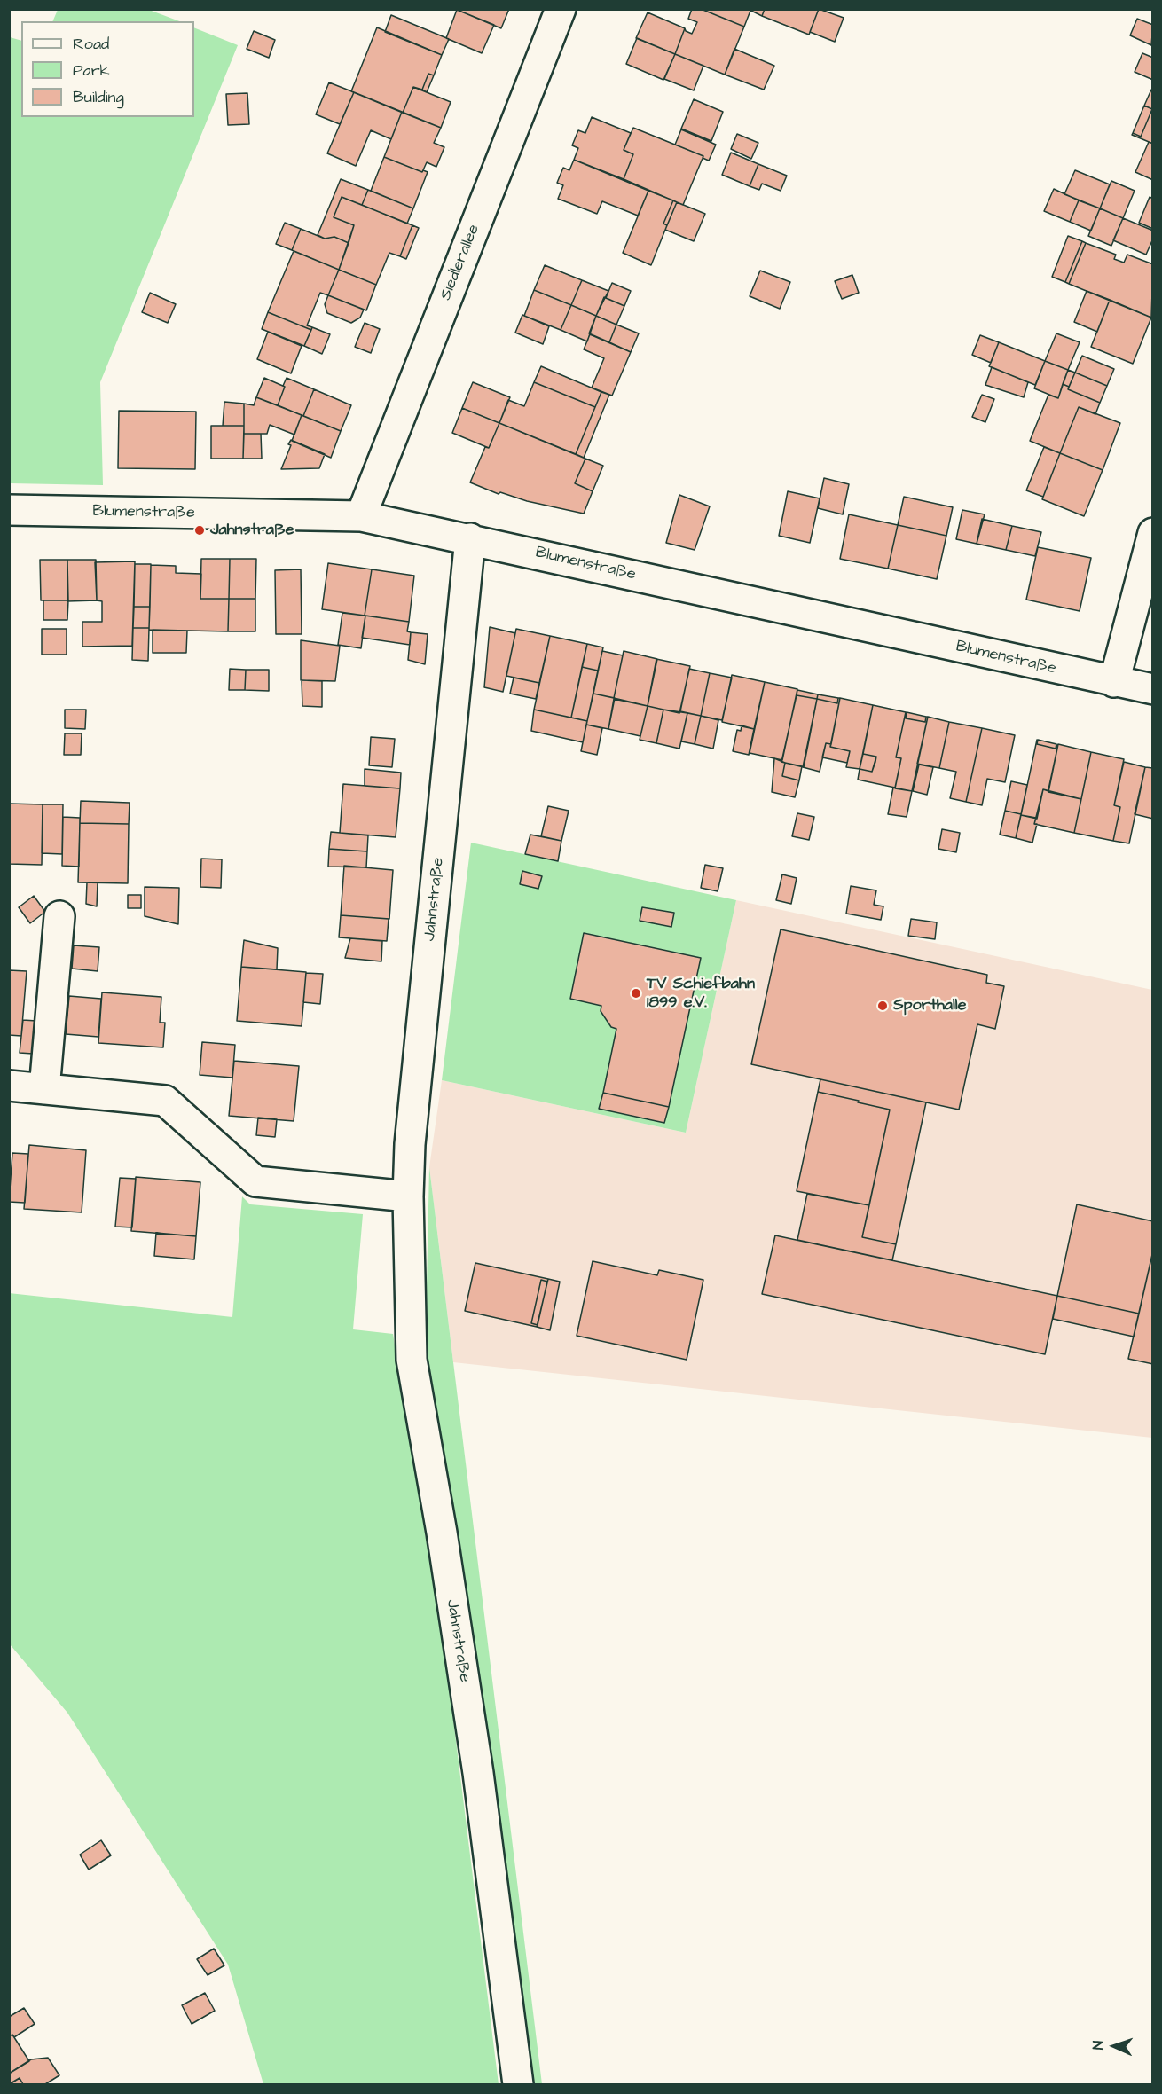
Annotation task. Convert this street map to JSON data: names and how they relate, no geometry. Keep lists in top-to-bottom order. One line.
{"streets":{"street":["Siedlerallee","Blumenstraße","Jahnstraße"]},"crossings":[["Siedlerallee","Blumenstraße"],["Blumenstraße","Jahnstraße"]],"places":["Jahnstraße","TV Schiefbahn 1899 e.V.","Sporthalle"],"legend":["Road","Park","Building"],"north":"left"}
